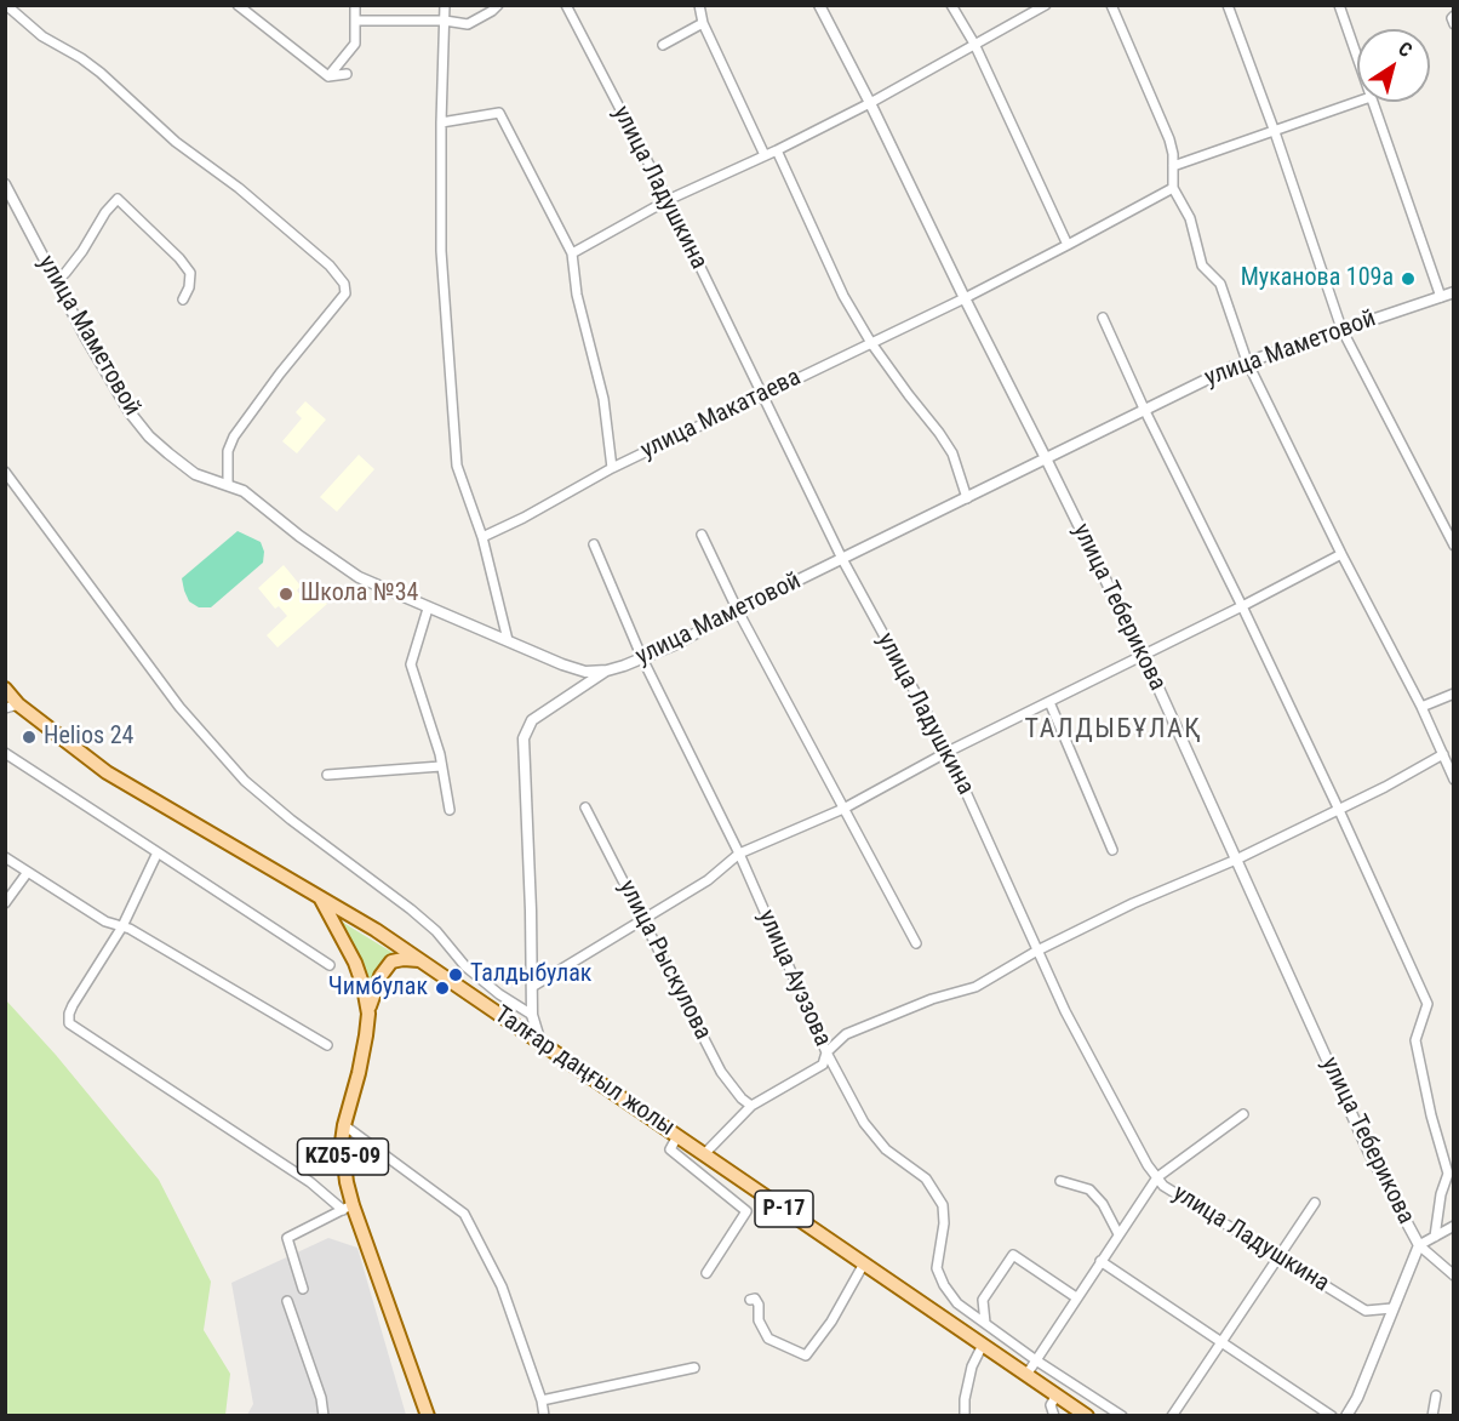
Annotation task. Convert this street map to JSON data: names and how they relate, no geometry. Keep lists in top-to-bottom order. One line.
{"streets":{"main road":["Талғар даңғыл жолы","KZ05-09","P-17"],"street":["улица Ладушкина","улица Маметовой","улица Макатаева","улица Теберикова","улица Рыскулова","улица Ауэзова"]},"crossings":[["улица Ладушкина","улица Маметовой"],["улица Ладушкина","улица Макатаева"],["улица Ладушкина","улица Теберикова"],["улица Маметовой","улица Теберикова"],["улица Маметовой","улица Ауэзова"],["улица Макатаева","улица Теберикова"],["Талғар даңғыл жолы","KZ05-09"]],"districts":["ТАЛДЫБҰЛАҚ"],"places":["Муканова 109а","Школа №34","Helios 24","Талдыбулак","Чимбулак"],"north":"top right"}
